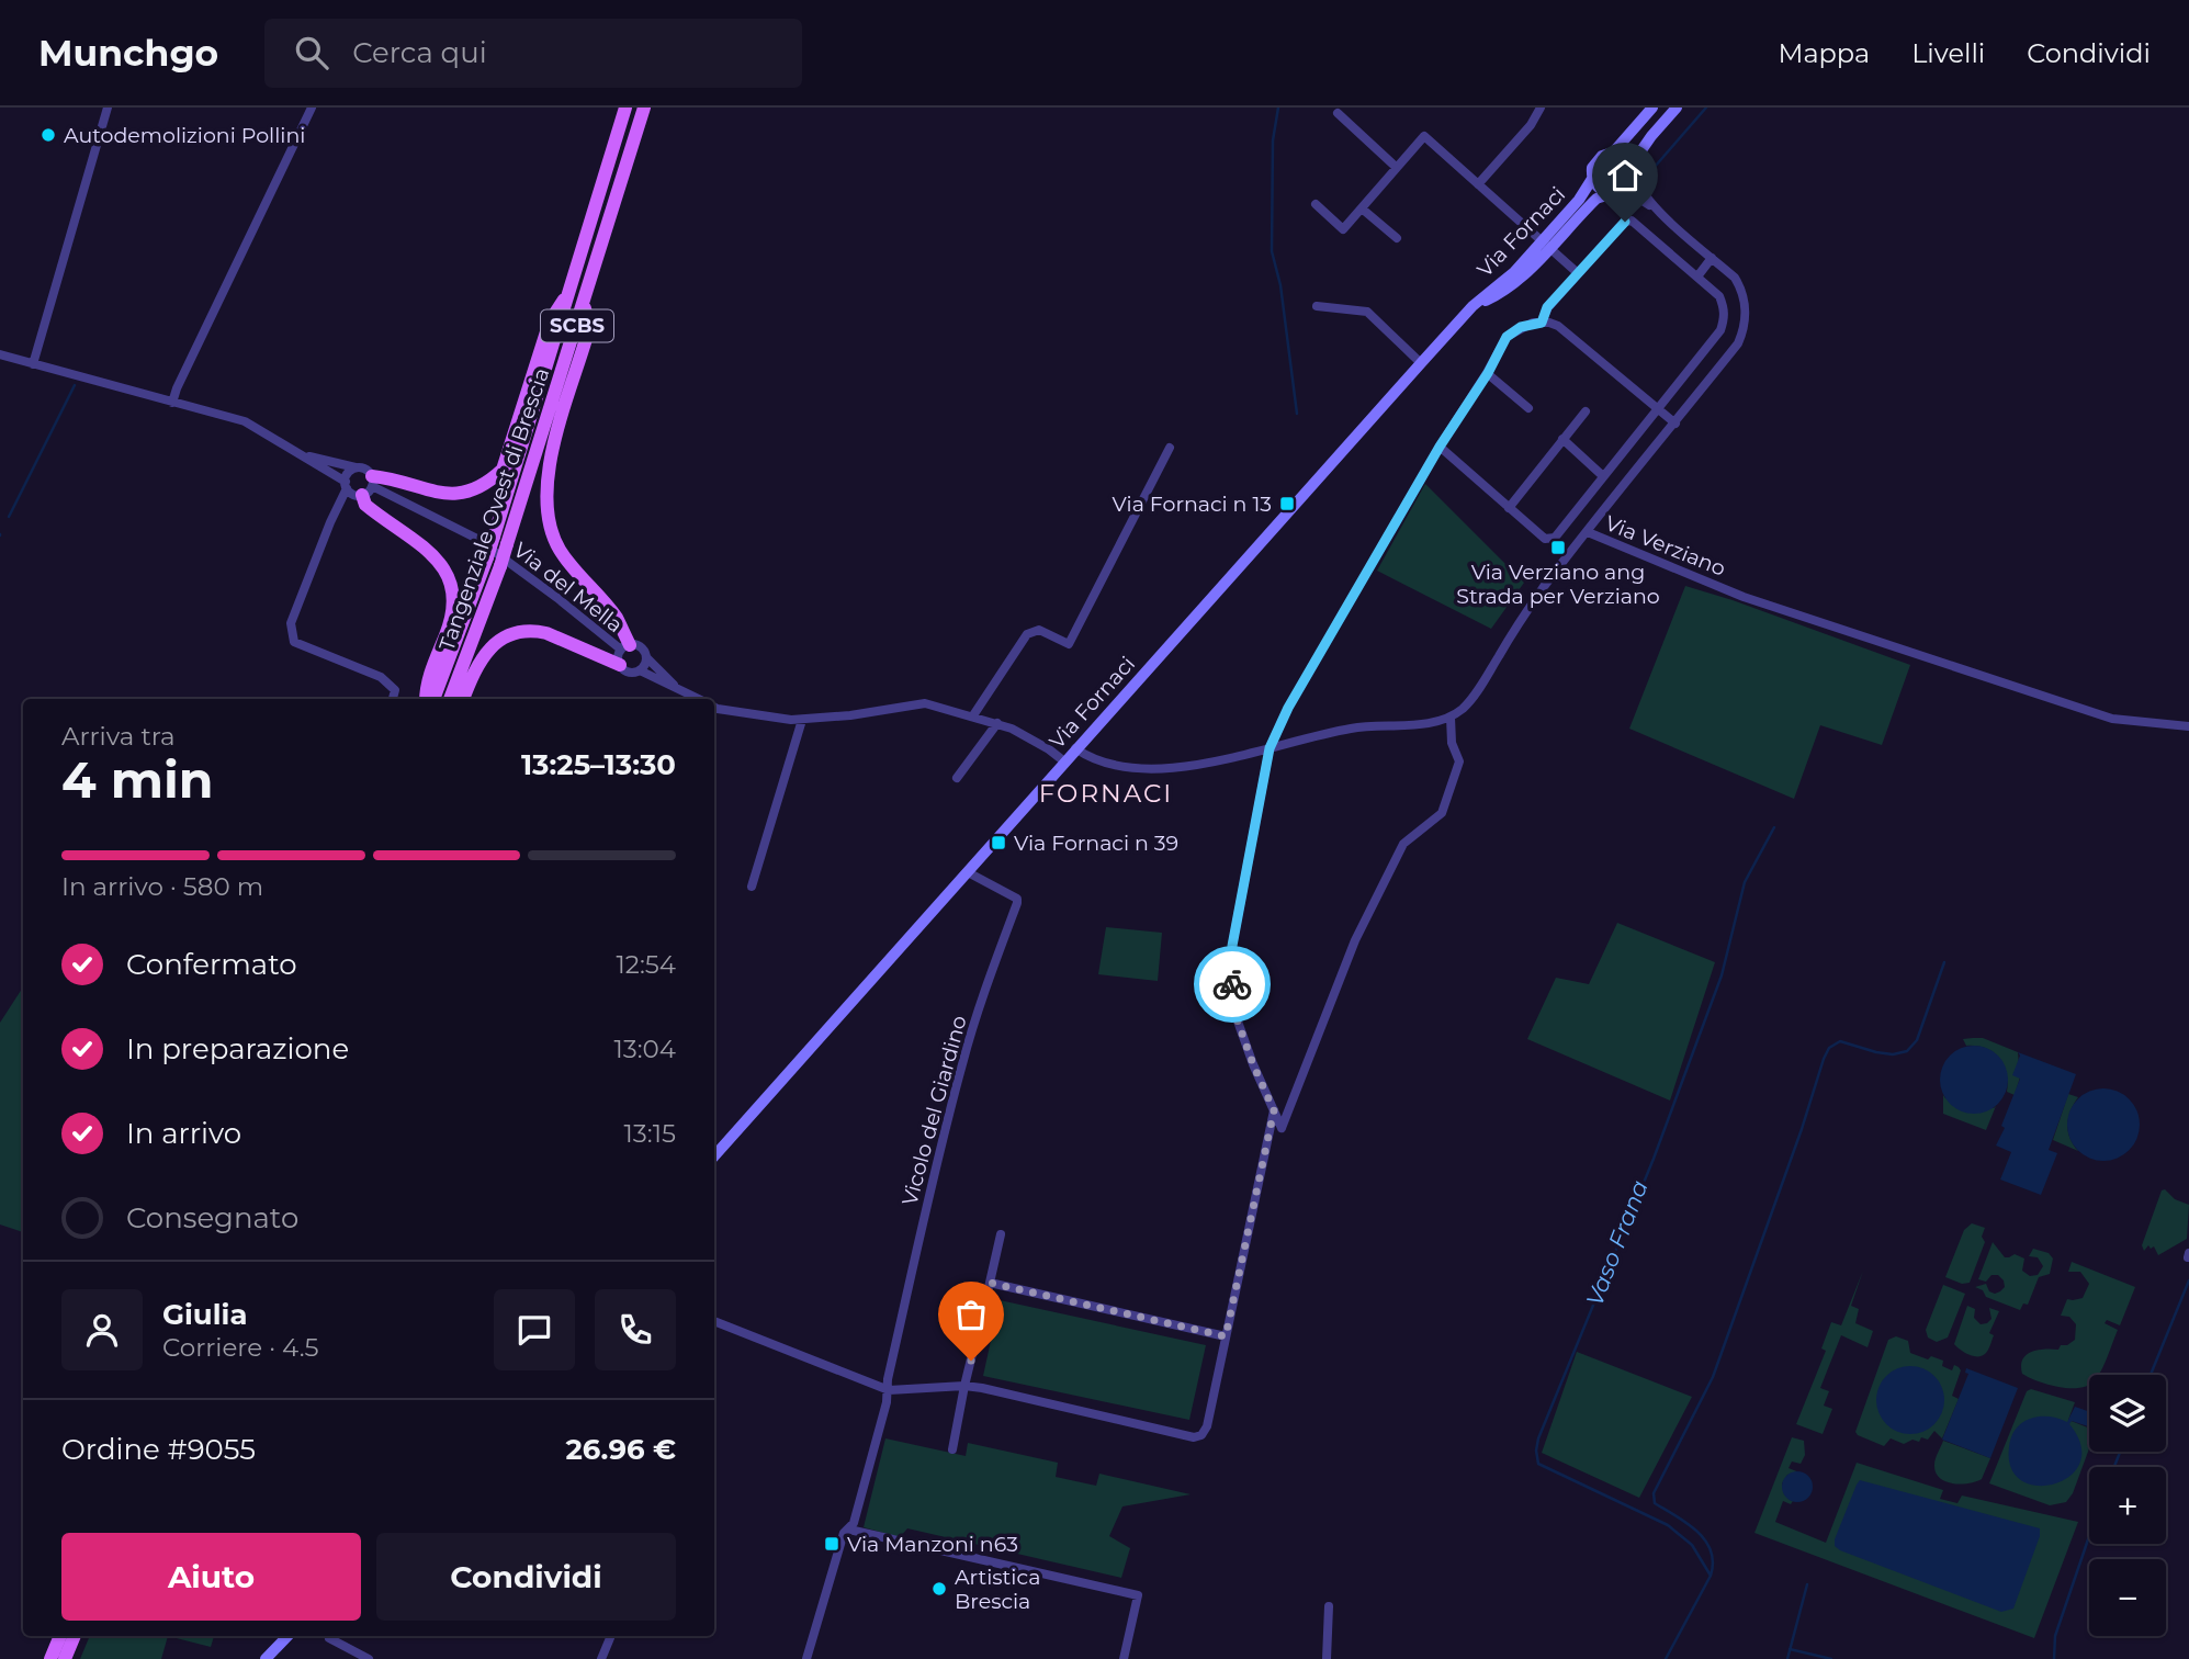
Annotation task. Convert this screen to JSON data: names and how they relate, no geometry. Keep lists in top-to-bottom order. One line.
{"streets":{"main road":["SCBS","Tangenziale Ovest di Brescia"],"street":["Via Fornaci","Via Verziano","Via del Mella","Vicolo del Giardino"]},"crossings":[["Via Fornaci","Via del Mella"],["Via Fornaci","Vicolo del Giardino"]],"districts":["FORNACI"],"water":["Vaso Frana"],"places":{"other":["Autodemolizioni Pollini","Artistica Brescia"],"transit":["Via Fornaci n 13","Via Verziano ang Strada per Verziano","Via Fornaci n 39","Via Manzoni n63"]},"page":{"header":"Munchgo","search":"Cerca qui","nav":["Mappa","Livelli","Condividi"],"heading":["4 min","Arriva tra","13:25–13:30"],"panel":["Giulia","Corriere · 4.5","Ordine #9055","26.96 €"],"bar":"In arrivo · 580 m","list":[["Confermato","12:54"],["In preparazione","13:04"],["In arrivo","13:15"],"Consegnato"],"map_buttons":["+","−"],"buttons":["Aiuto","Condividi"]}}
